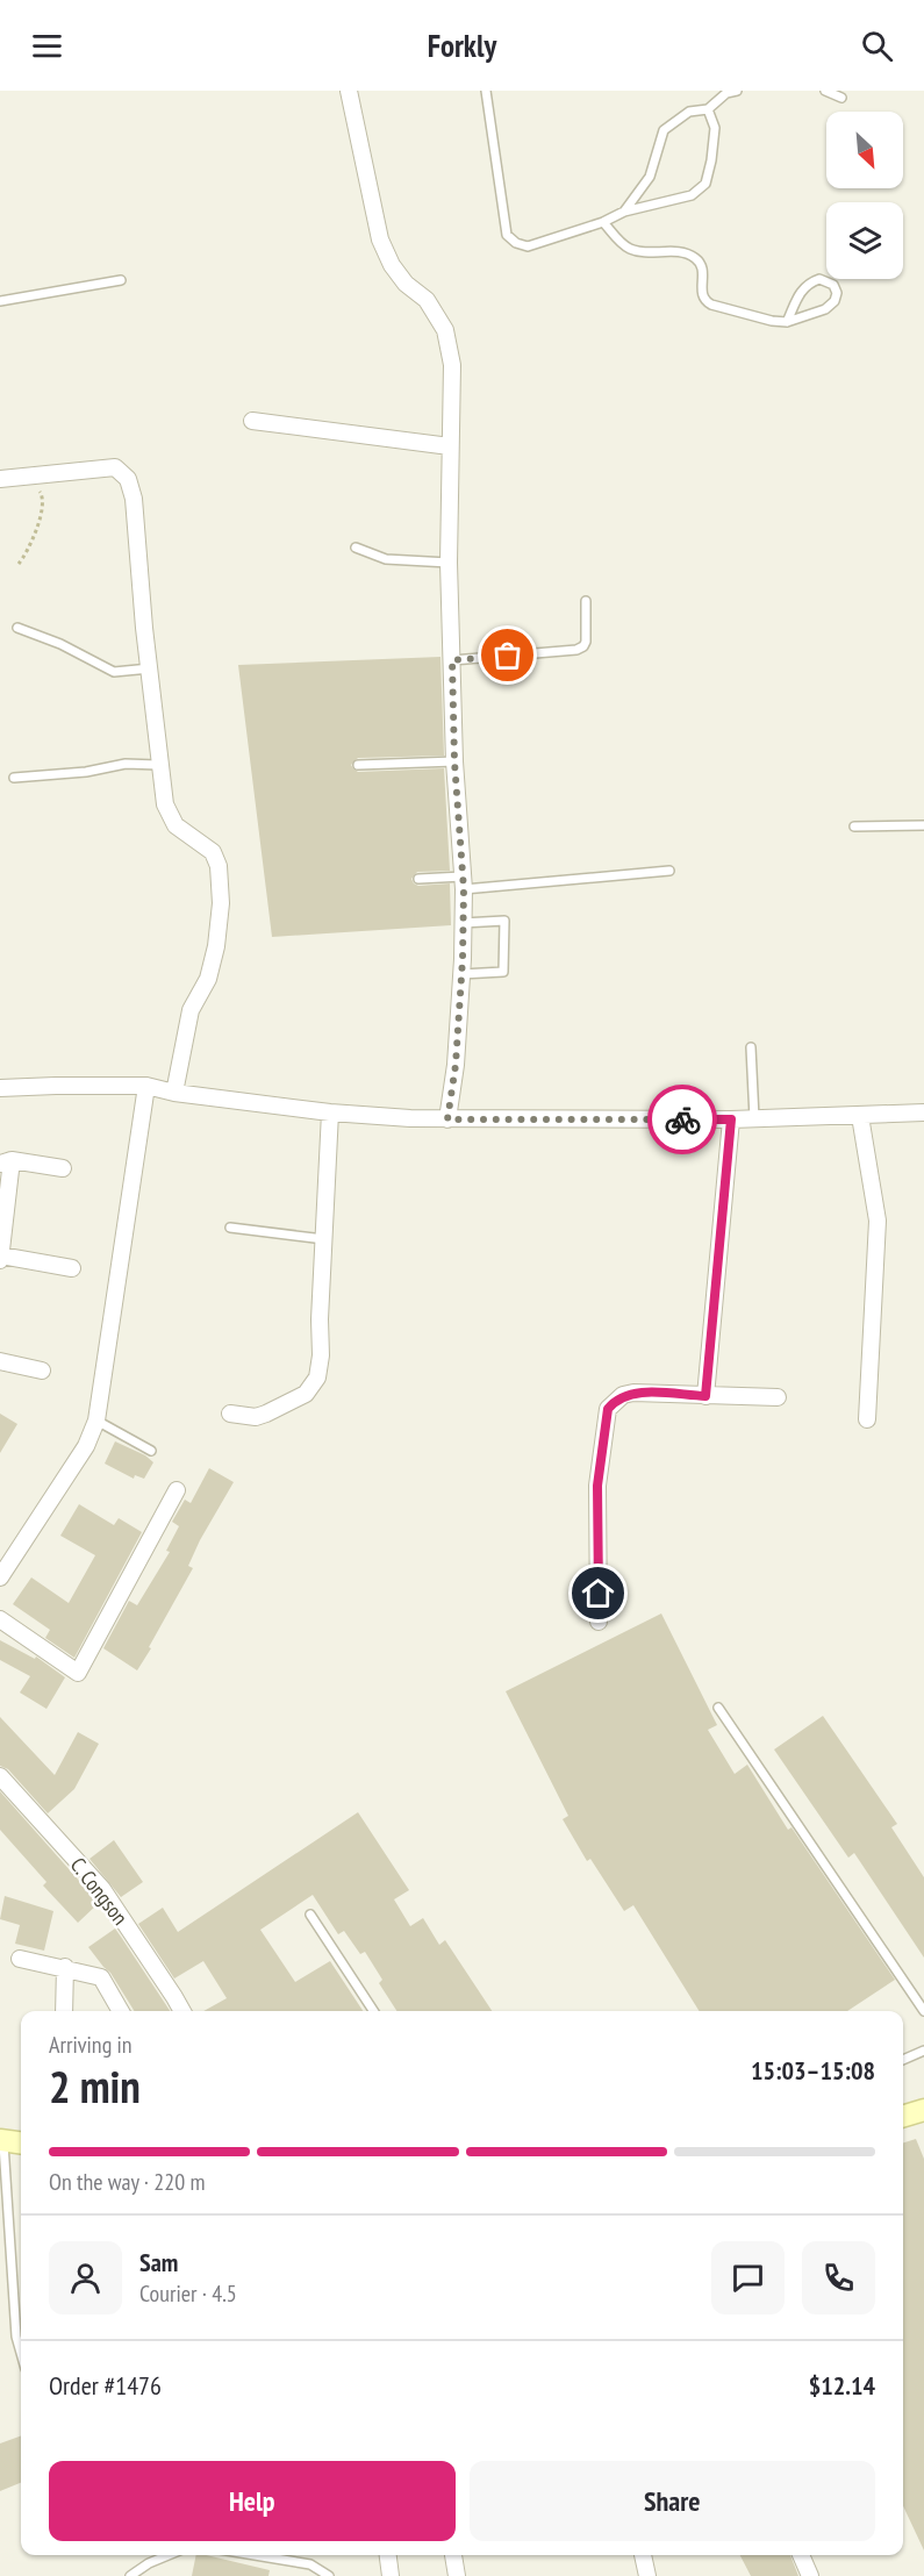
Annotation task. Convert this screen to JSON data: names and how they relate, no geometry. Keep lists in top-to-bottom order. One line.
{"streets":{"street":["C. Congson"]},"north":"bottom right","page":{"header":"Forkly","heading":["2 min","Arriving in","15:03–15:08"],"panel":["Sam","Courier · 4.5","Order #1476","$12.14"],"bar":"On the way · 220 m","buttons":["Help","Share"]}}
